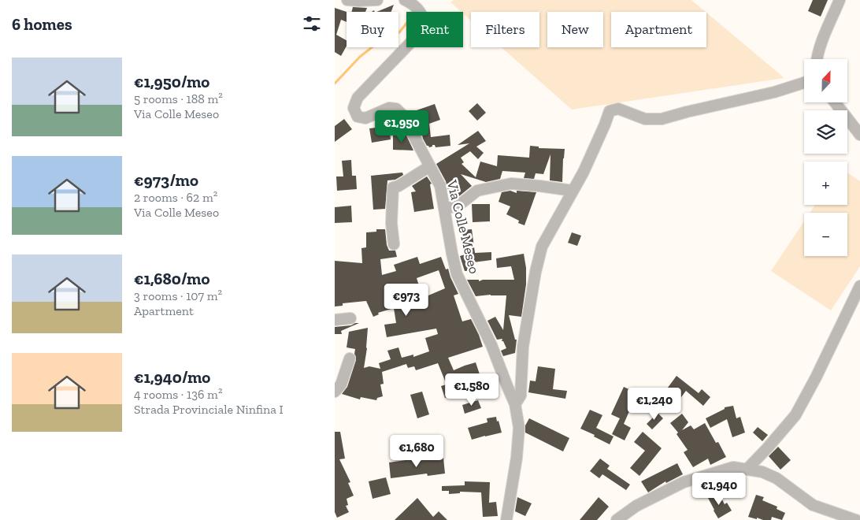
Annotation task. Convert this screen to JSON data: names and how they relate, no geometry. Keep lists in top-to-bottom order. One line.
{"streets":{"street":["Via Colle Meseo"]},"north":"top","page":{"heading":"6 homes","chip":["Buy","Rent","Filters","New","Apartment"],"list":[{"name":"€1,950/mo","note":"5 rooms · 188 m² · Via Colle Meseo"},{"name":"€973/mo","note":"2 rooms · 62 m² · Via Colle Meseo"},{"name":"€1,680/mo","note":"3 rooms · 107 m² · Apartment"},{"name":"€1,940/mo","note":"4 rooms · 136 m² · Strada Provinciale Ninfina I"}],"map_buttons":["+","−"],"price":["€1,950","€973","€1,580","€1,240","€1,680","€1,940"]}}
